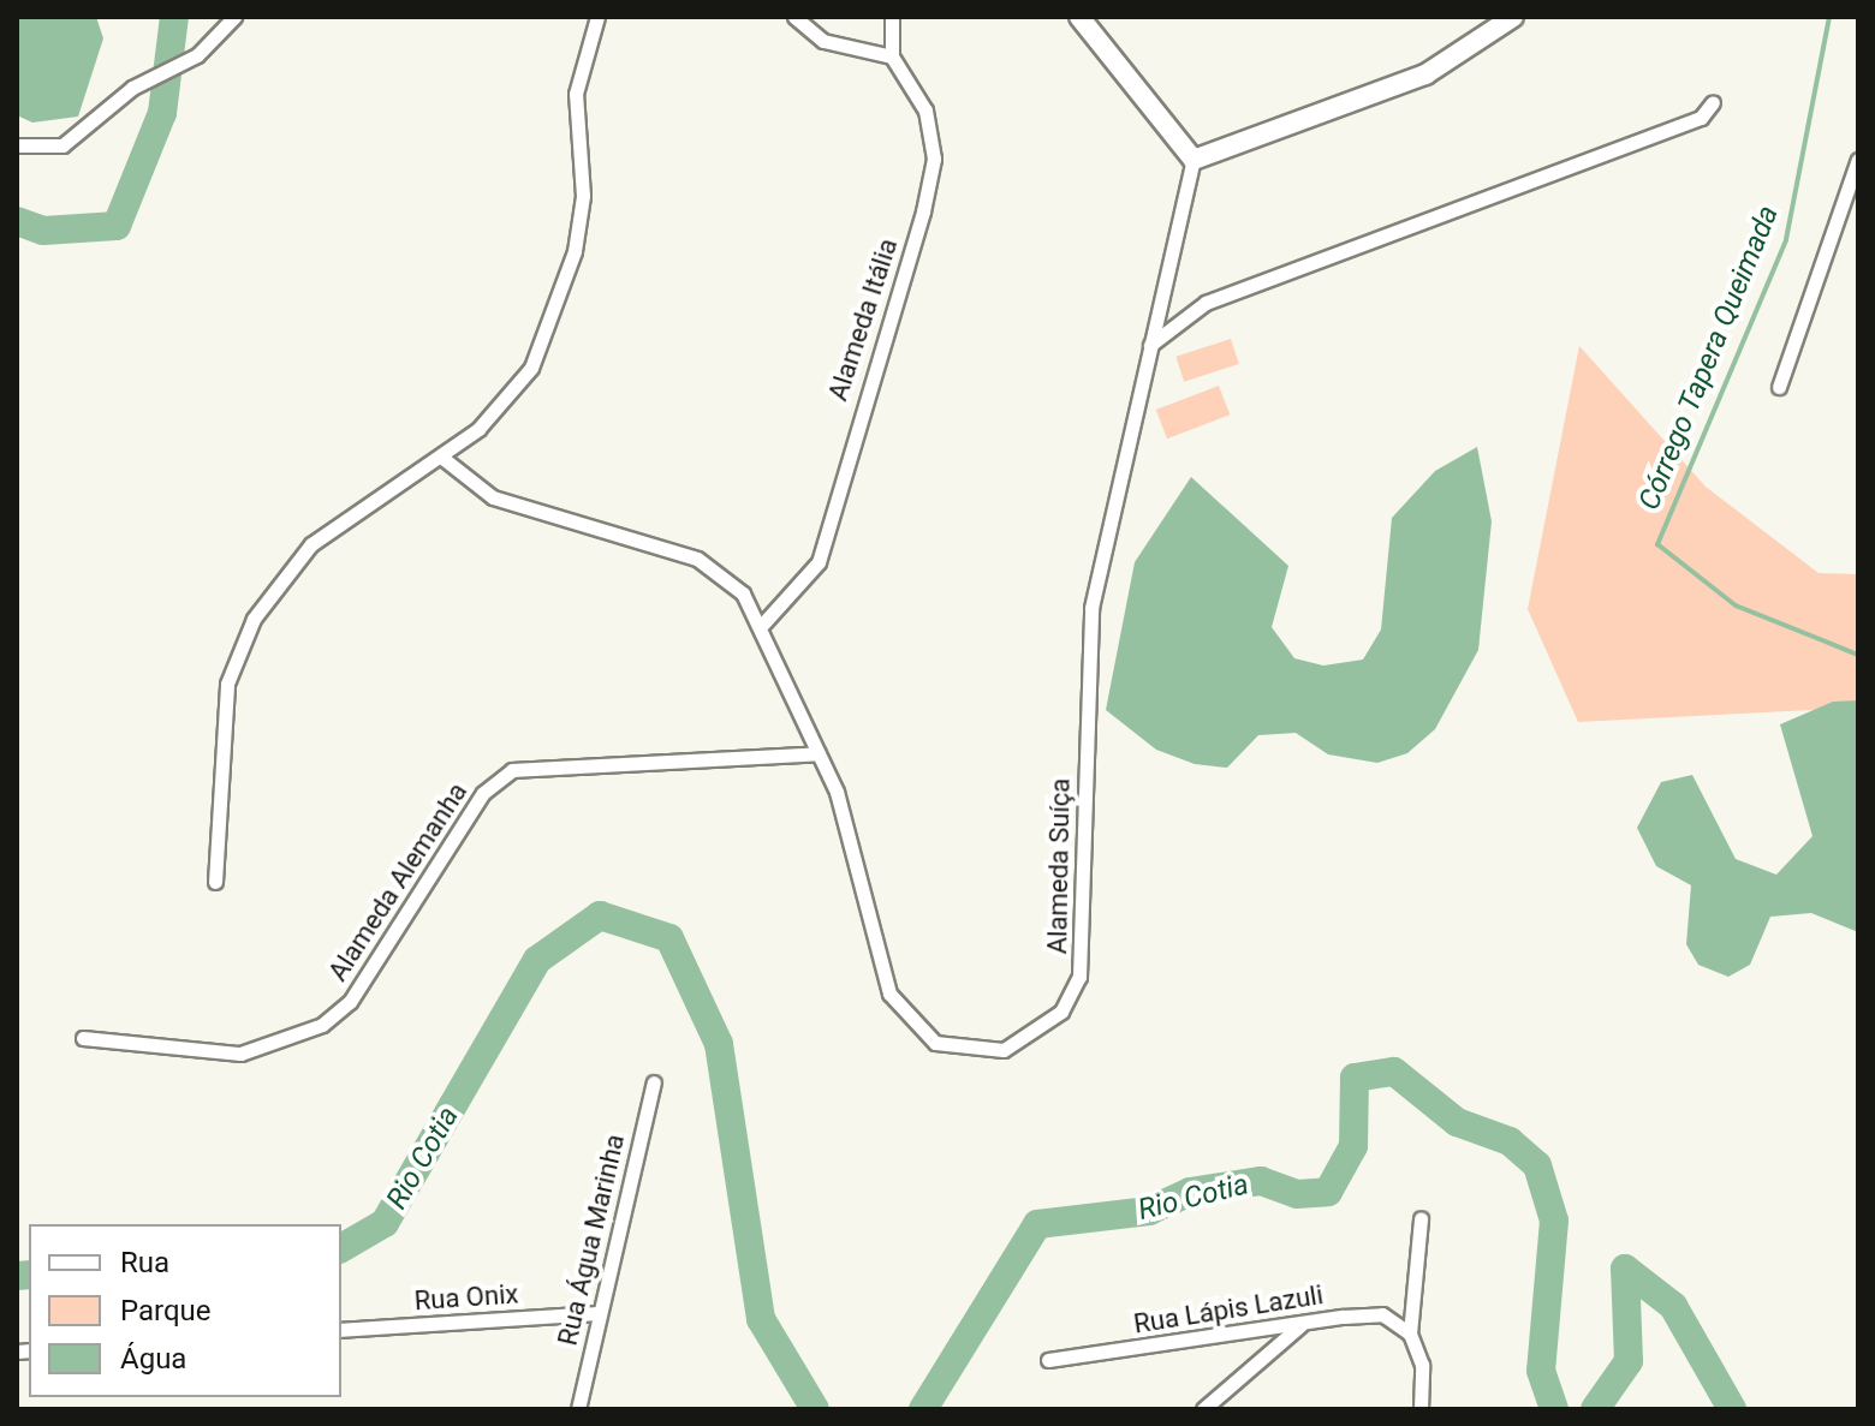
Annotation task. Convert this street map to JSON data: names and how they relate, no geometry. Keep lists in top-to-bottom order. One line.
{"streets":{"street":["Alameda Itália","Alameda Suíça","Alameda Alemanha","Rua Água Marinha","Rua Onix","Rua Lápis Lazuli"]},"crossings":[["Alameda Itália","Alameda Suíça"],["Alameda Suíça","Alameda Alemanha"],["Rua Água Marinha","Rua Onix"]],"water":["Córrego Tapera Queimada","Rio Cotia"],"legend":["Rua","Parque","Água"]}
